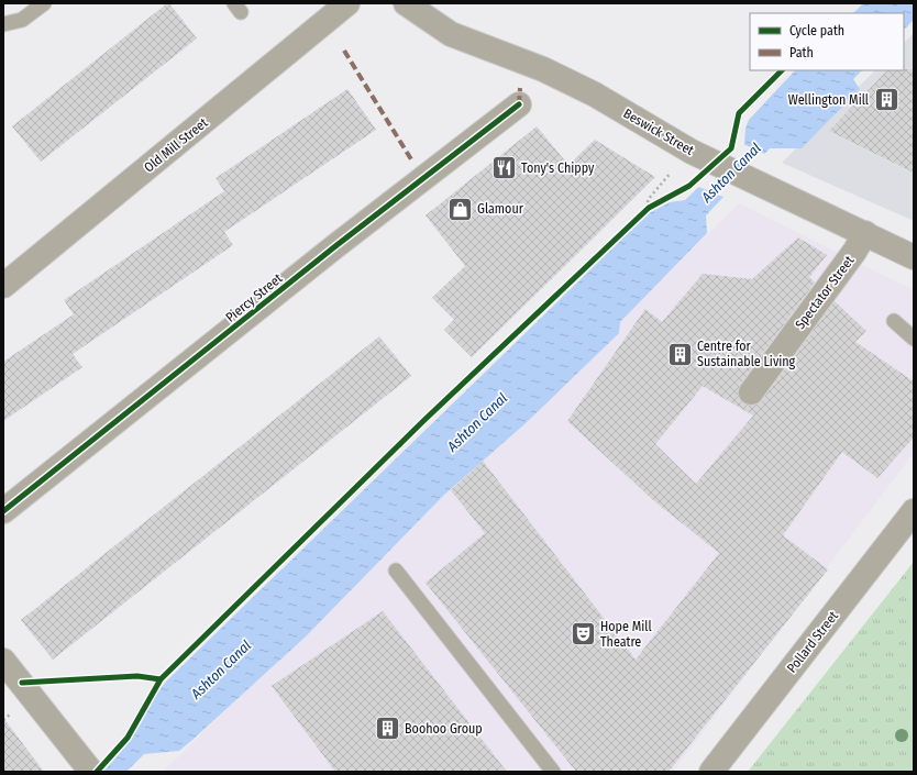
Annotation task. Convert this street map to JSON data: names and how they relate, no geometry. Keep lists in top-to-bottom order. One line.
{"streets":{"street":["Beswick Street","Old Mill Street","Spectator Street","Piercy Street","Pollard Street"]},"crossings":[["Beswick Street","Spectator Street"]],"water":["Ashton Canal"],"places":{"building":["Wellington Mill","Centre for Sustainable Living","Boohoo Group"],"restaurant":["Tony's Chippy"],"shop":["Glamour"],"theatre":["Hope Mill Theatre"]},"legend":["Cycle path","Path"]}
